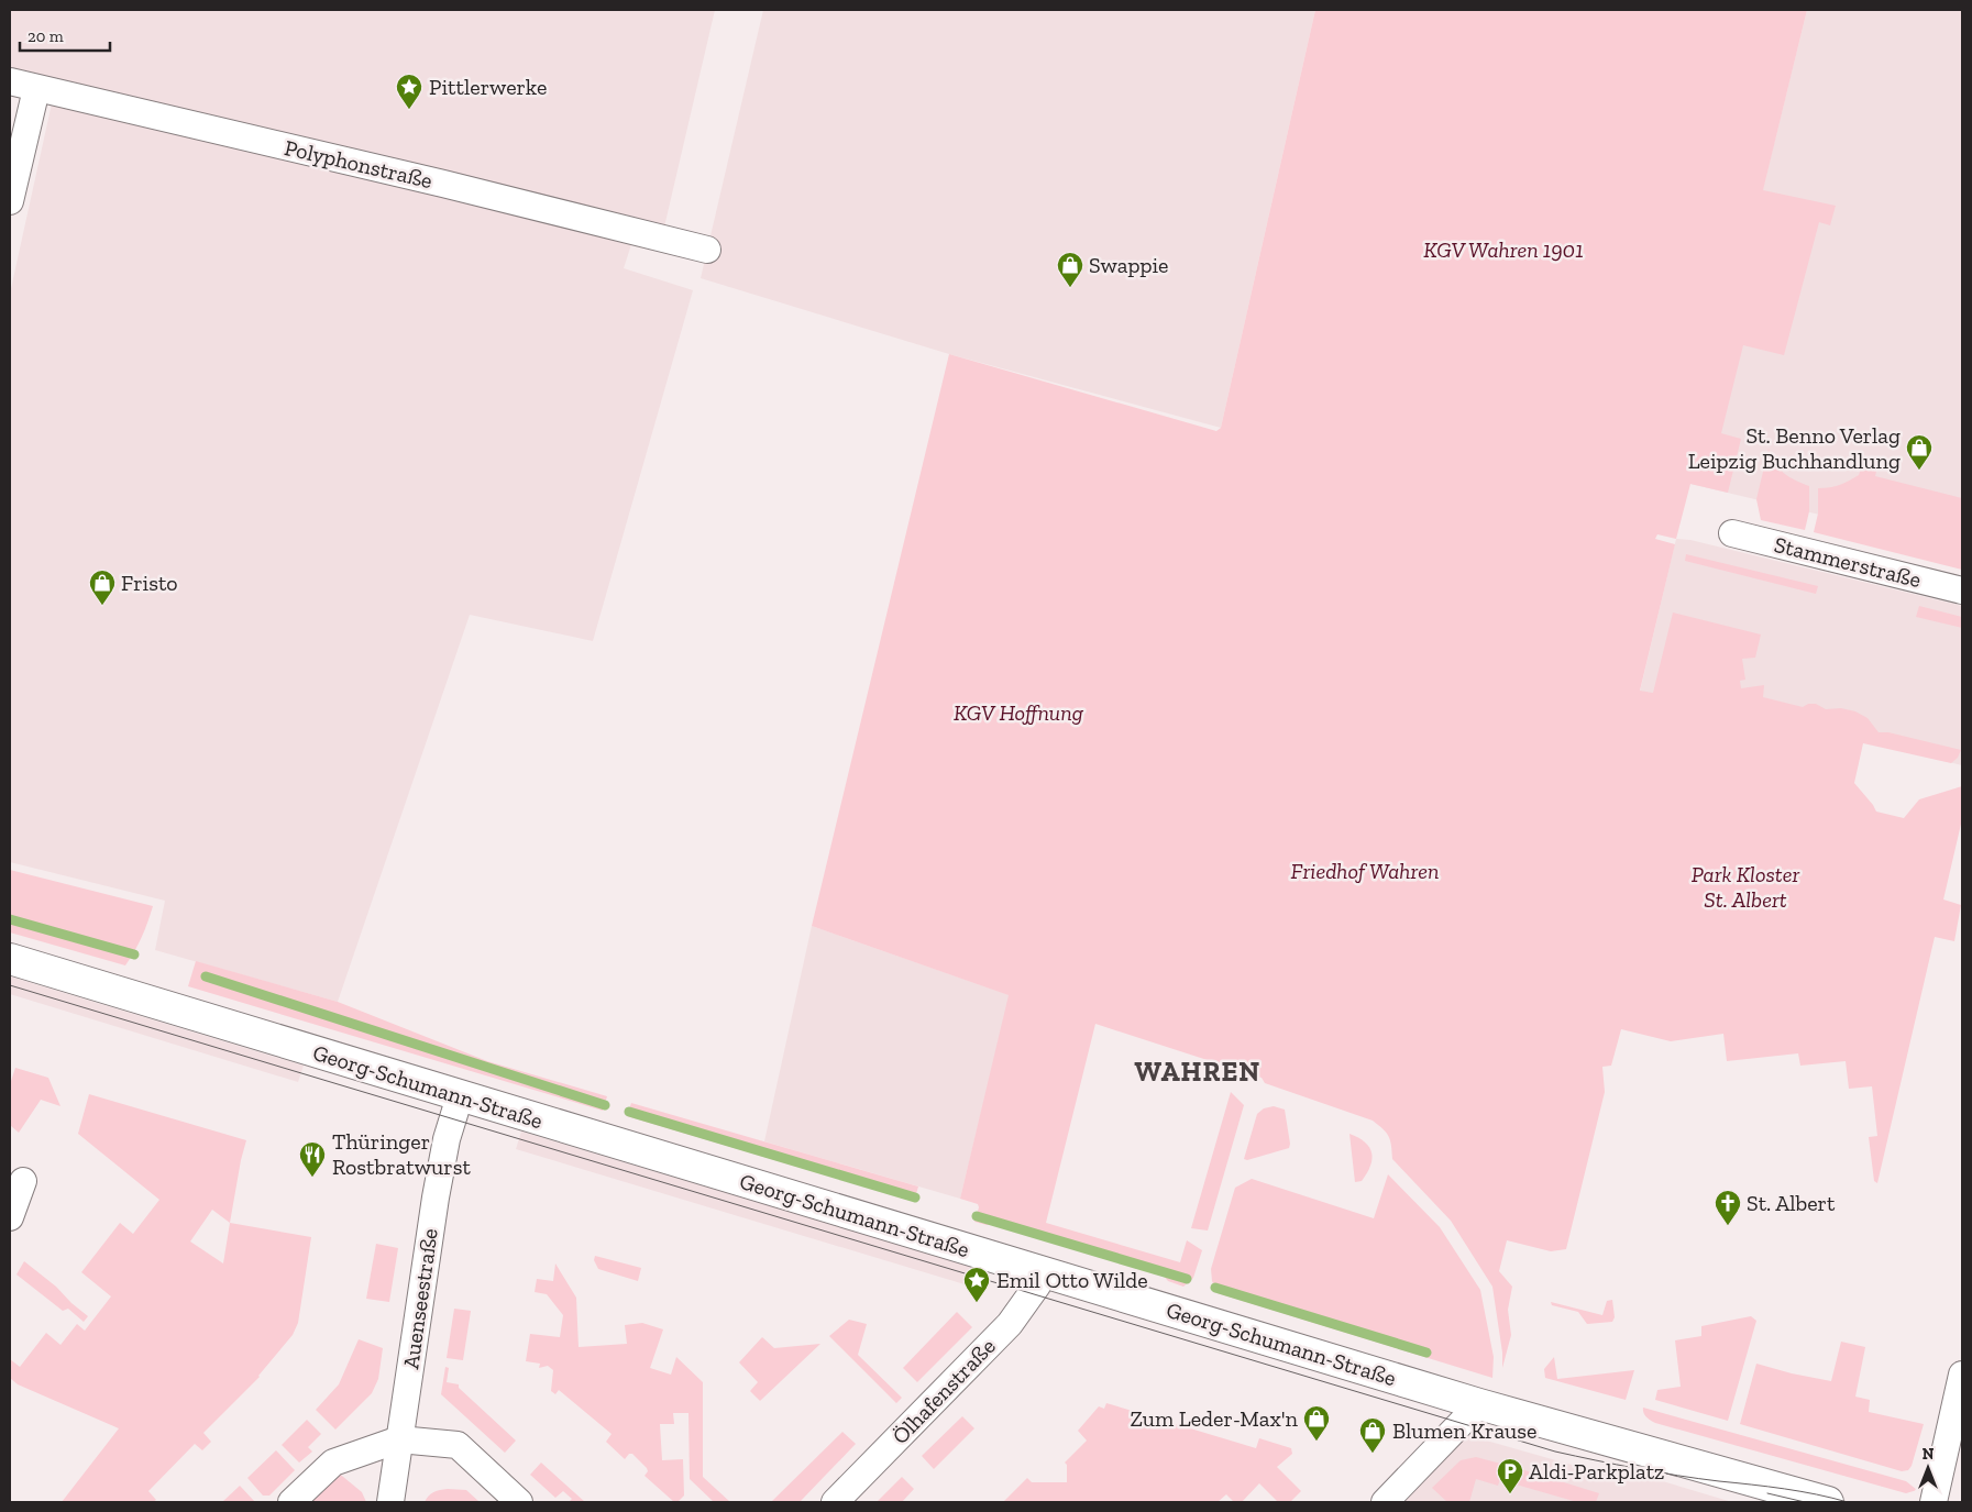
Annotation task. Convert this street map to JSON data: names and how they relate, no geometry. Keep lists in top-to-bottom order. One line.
{"streets":{"street":["Polyphonstraße","Stammerstraße","Georg-Schumann-Straße","Auenseestraße","Ölhafenstraße"]},"crossings":[["Georg-Schumann-Straße","Auenseestraße"],["Georg-Schumann-Straße","Ölhafenstraße"]],"districts":["WAHREN"],"parks":["KGV Wahren 1901","KGV Hoffnung","Friedhof Wahren","Park Kloster St. Albert"],"places":{"place":["Pittlerwerke","Emil Otto Wilde"],"shop":["Swappie","St. Benno Verlag Leipzig Buchhandlung","Fristo","Zum Leder-Max'n","Blumen Krause"],"restaurant":["Thüringer Rostbratwurst"],"church":["St. Albert"],"parking":["Aldi-Parkplatz"]},"scale_bar":"20 m","north":"top"}
